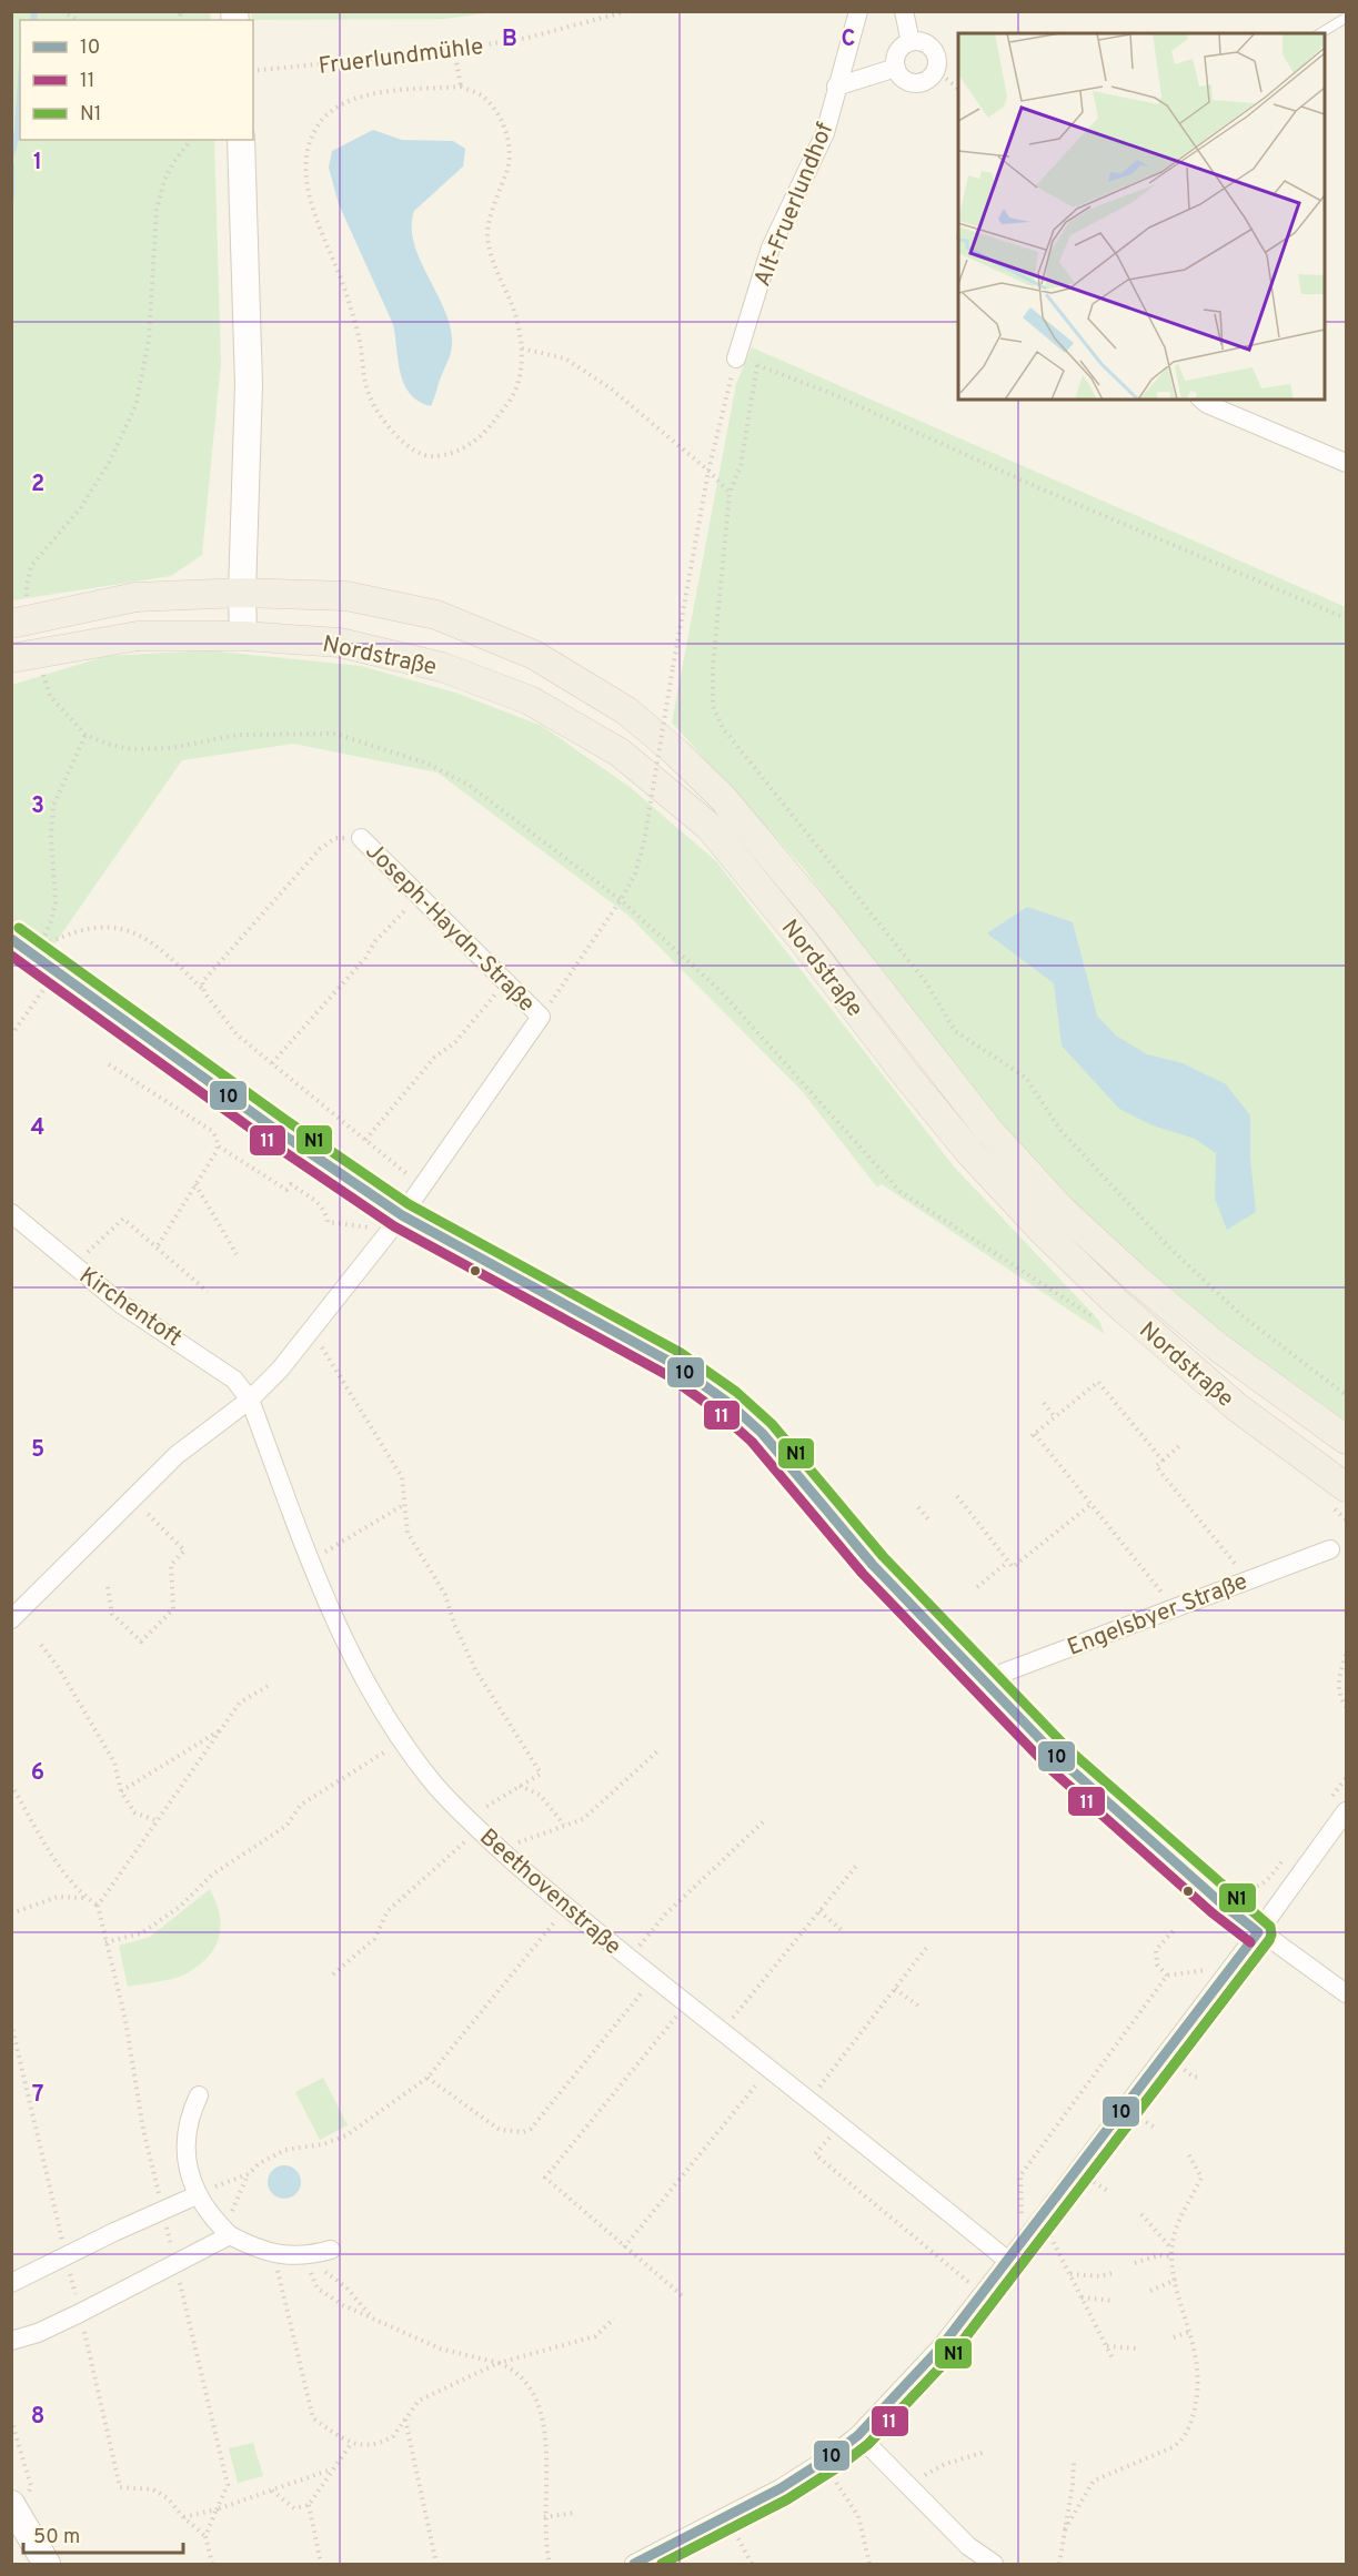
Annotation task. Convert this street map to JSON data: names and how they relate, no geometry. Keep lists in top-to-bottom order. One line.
{"streets":{"main road":["Nordstraße"],"street":["Alt-Fruerlundhof","Joseph-Haydn-Straße","Kirchentoft","Engelsbyer Straße","Beethovenstraße"],"path":["Fruerlundmühle"]},"crossings":[["Kirchentoft","Beethovenstraße"]],"lines":["transit line N1","transit line 10","transit line 11"],"legend":["10","11","N1"],"scale_bar":"50 m","grid":{"columns":["B","C"],"rows":["1","2","3","4","5","6","7","8"]}}
